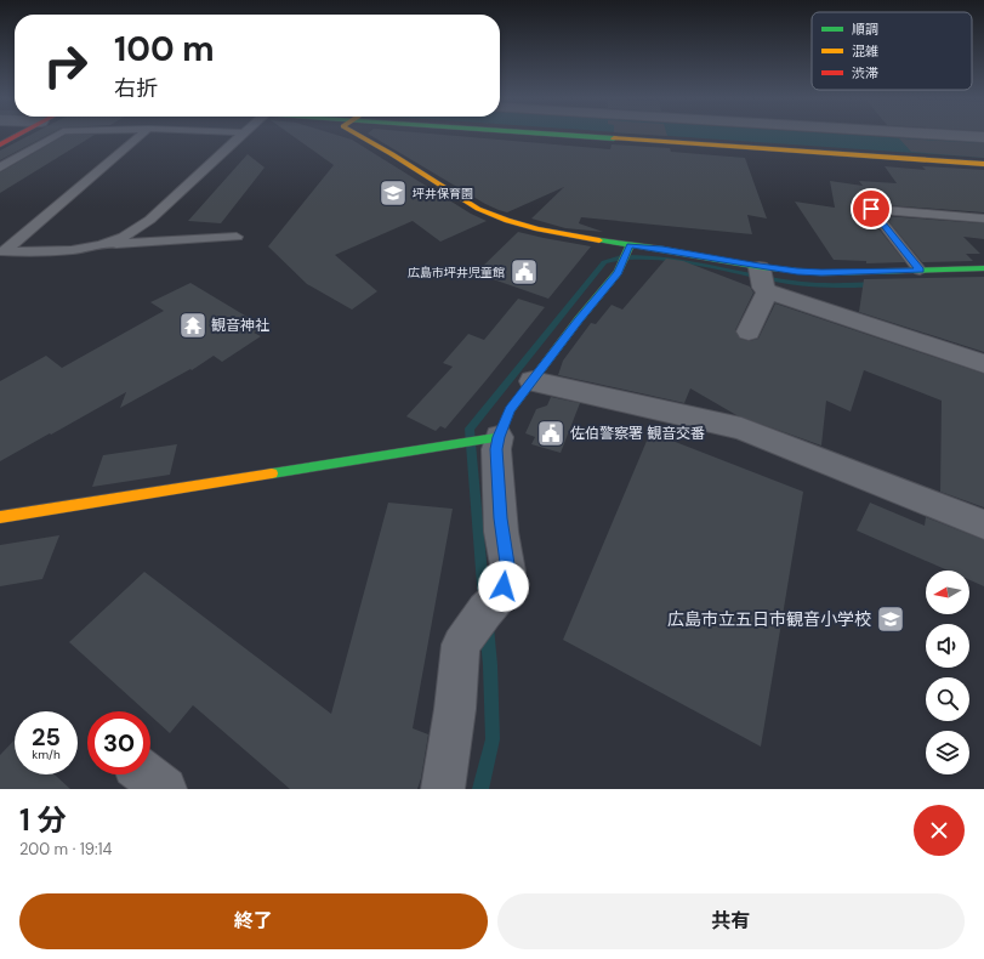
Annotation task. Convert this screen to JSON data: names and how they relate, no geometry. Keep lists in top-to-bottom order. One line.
{"places":{"school or university":["坪井保育園","広島市立五日市観音小学校"],"public building":["広島市坪井児童館","佐伯警察署 観音交番"],"temple":["観音神社"]},"legend":["順調","混雑","渋滞"],"north":"left","page":{"turn":["100 m","右折"],"speed":"25 km/h","limit":"30","heading":["1 分","200 m · 19:14"],"buttons":["終了","共有"]}}
